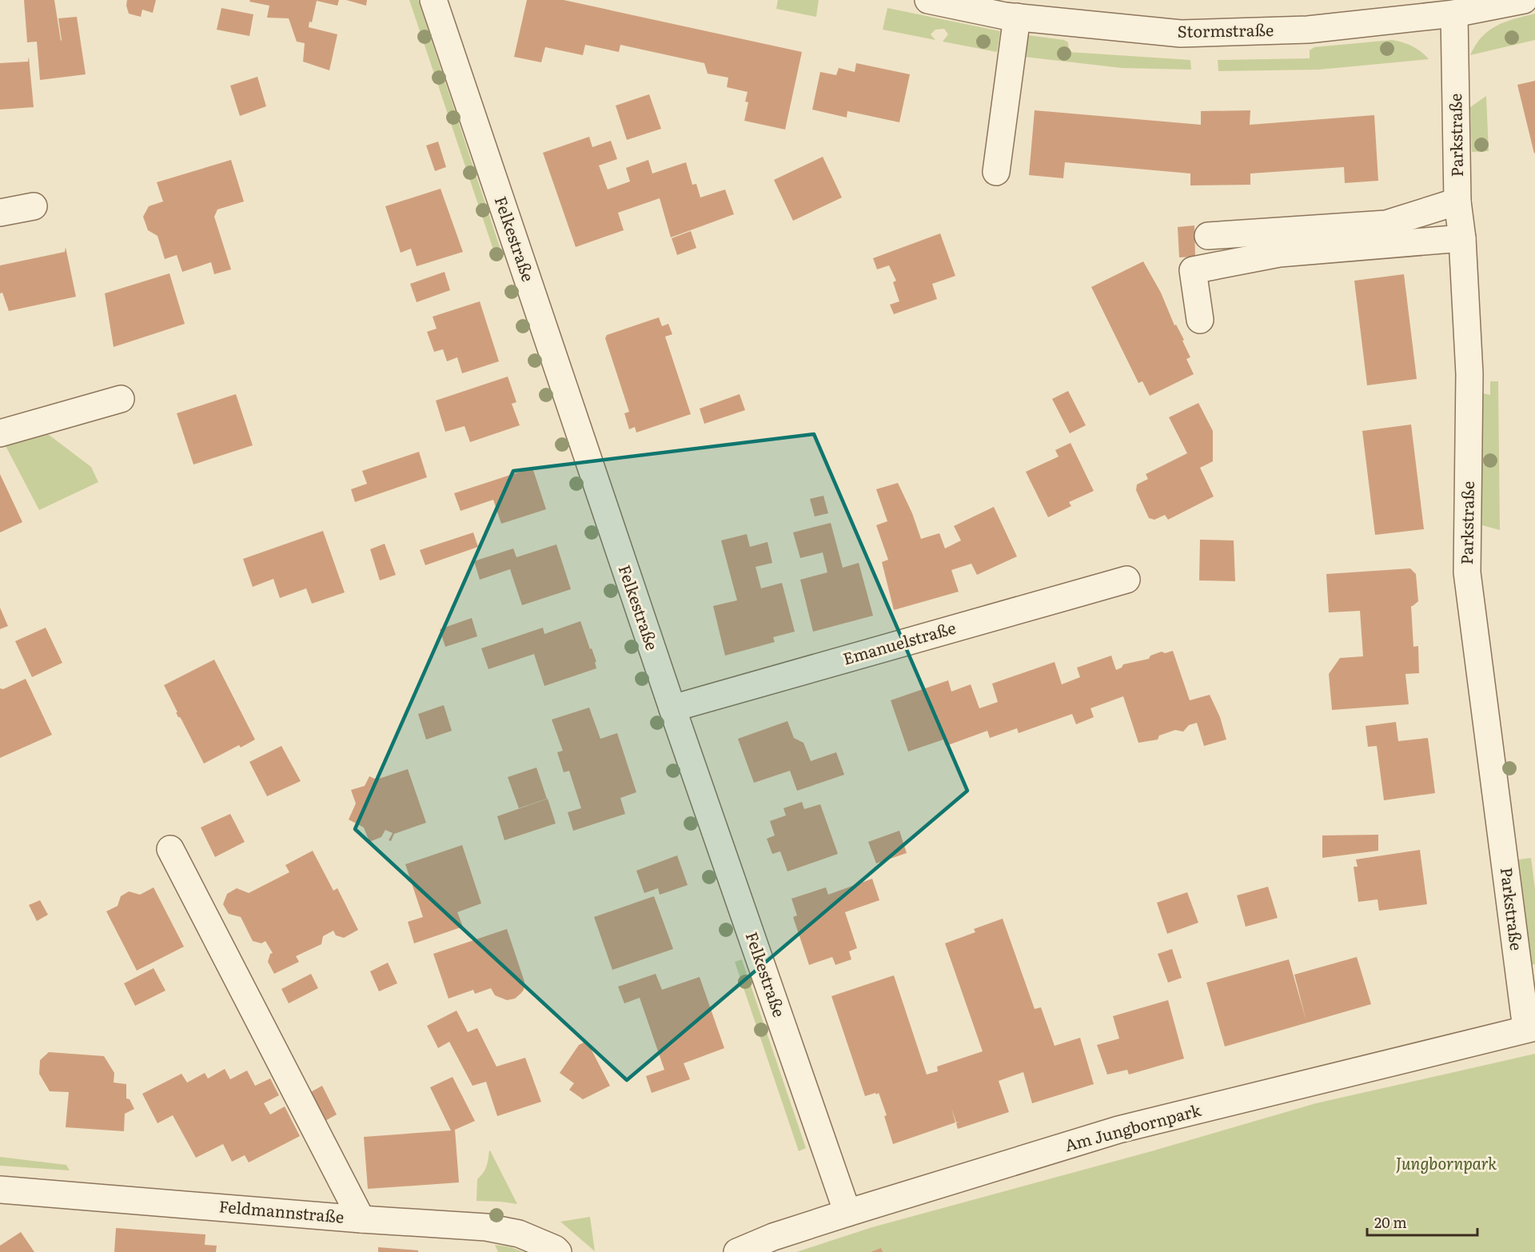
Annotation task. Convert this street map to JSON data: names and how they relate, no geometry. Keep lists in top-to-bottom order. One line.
{"streets":{"street":["Stormstraße","Parkstraße","Felkestraße","Emanuelstraße","Am Jungbornpark","Feldmannstraße"]},"crossings":[["Stormstraße","Parkstraße"],["Parkstraße","Am Jungbornpark"],["Felkestraße","Emanuelstraße"],["Felkestraße","Am Jungbornpark"]],"parks":["Jungbornpark"],"scale_bar":"20 m"}
